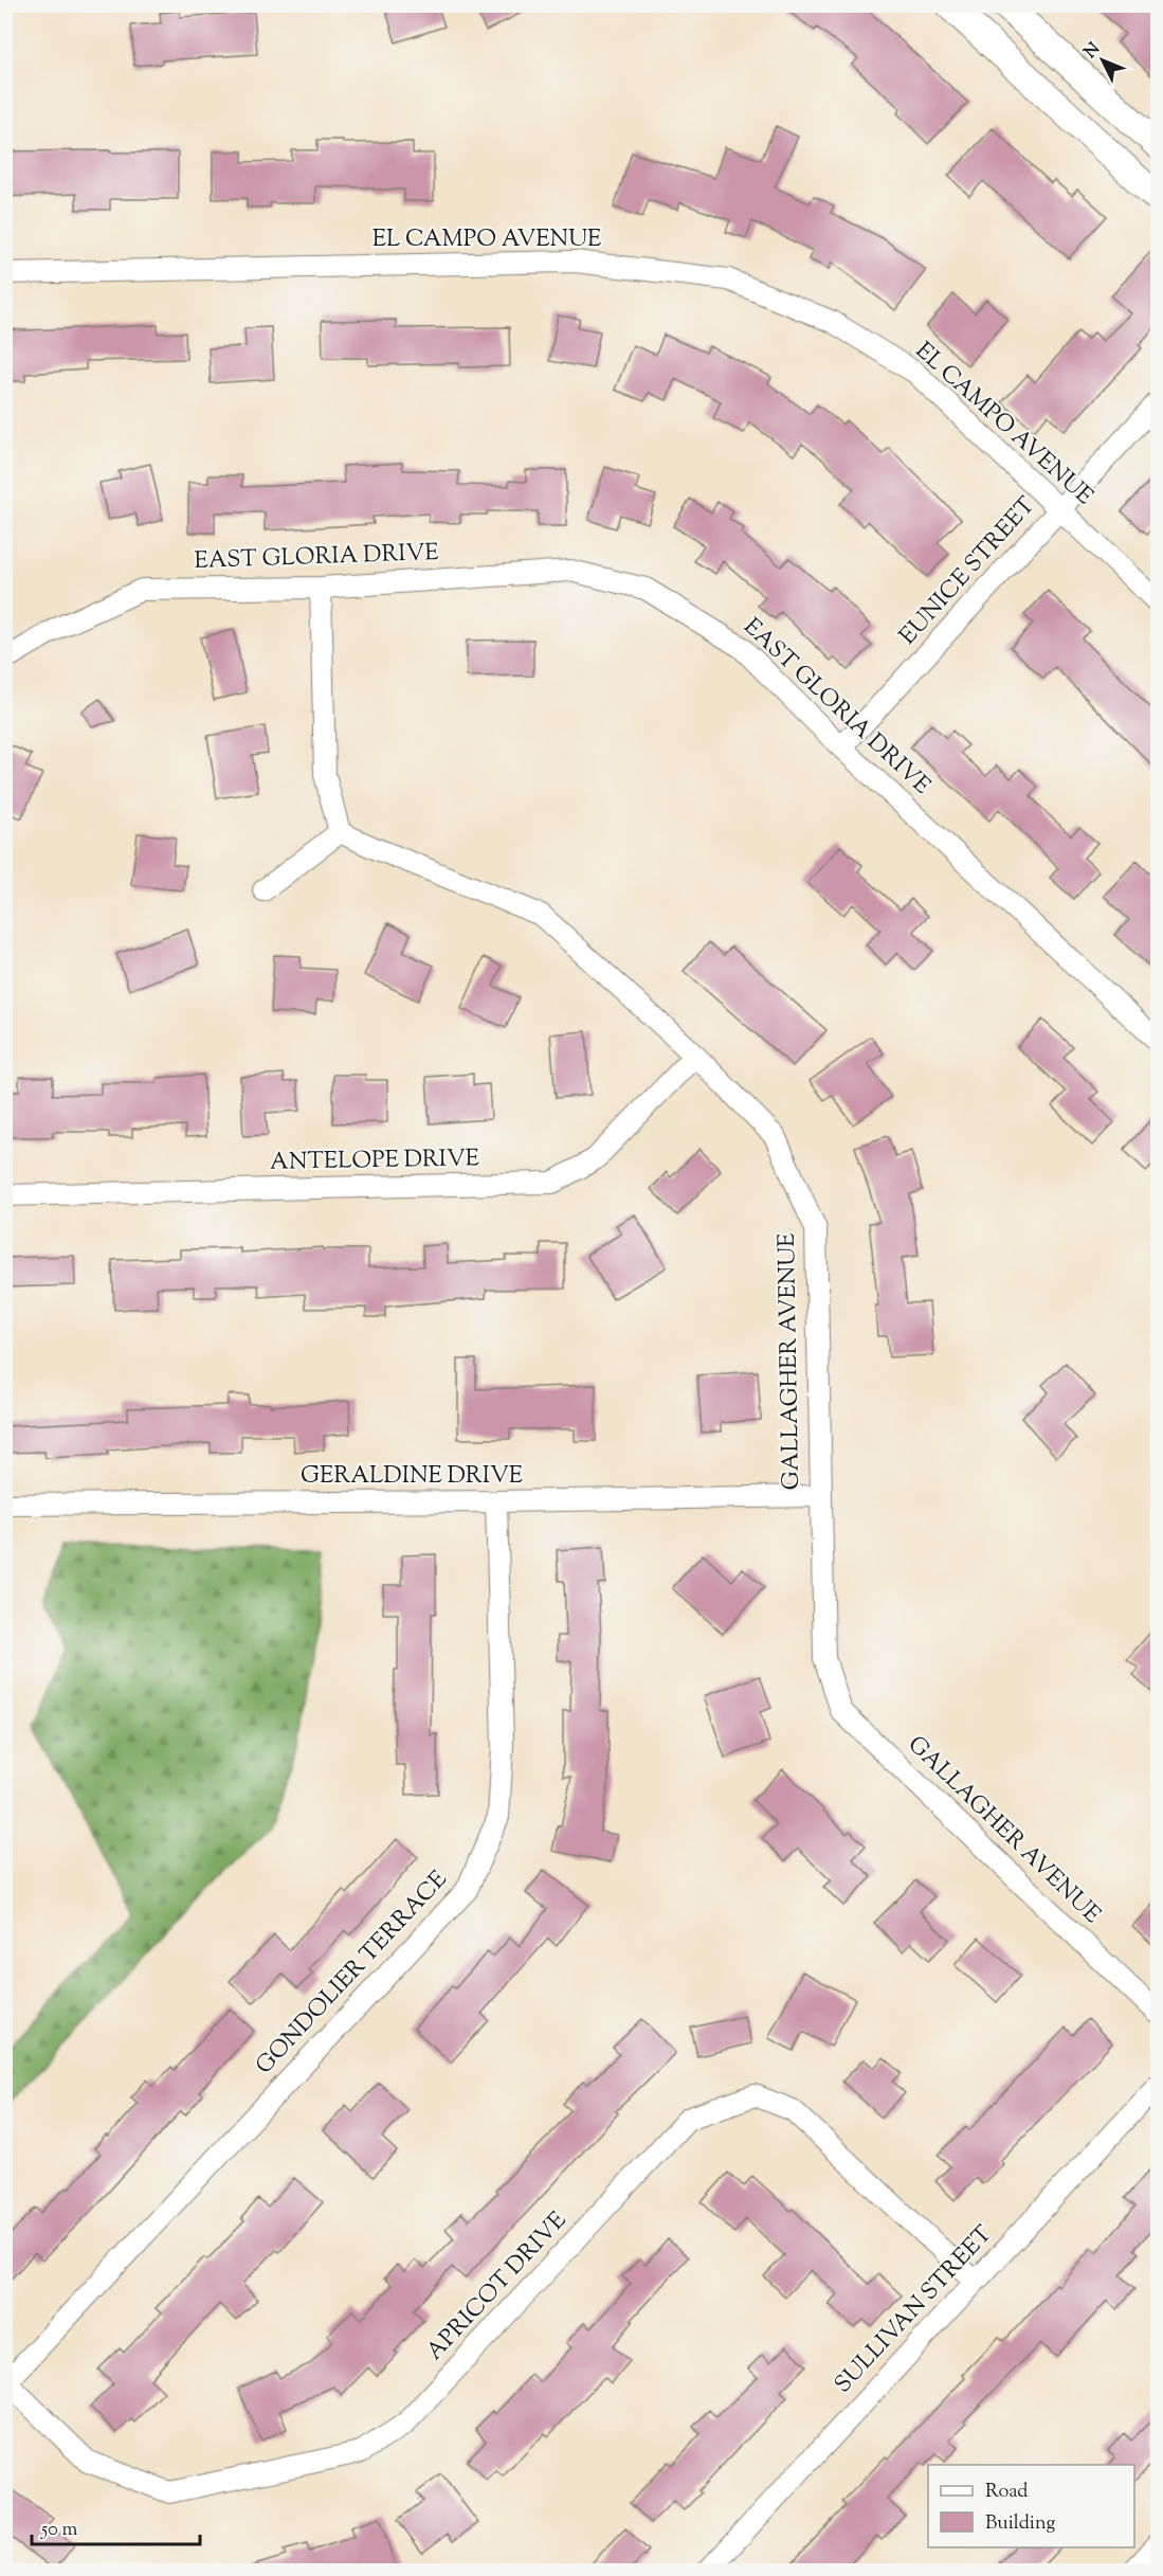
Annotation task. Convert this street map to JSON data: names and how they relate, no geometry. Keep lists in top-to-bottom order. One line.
{"streets":{"street":["EL CAMPO AVENUE","EAST GLORIA DRIVE","EUNICE STREET","ANTELOPE DRIVE","GALLAGHER AVENUE","GERALDINE DRIVE","GONDOLIER TERRACE","APRICOT DRIVE","SULLIVAN STREET"]},"crossings":[["EL CAMPO AVENUE","EUNICE STREET"],["EAST GLORIA DRIVE","EUNICE STREET"],["ANTELOPE DRIVE","GALLAGHER AVENUE"],["GALLAGHER AVENUE","GERALDINE DRIVE"],["GERALDINE DRIVE","GONDOLIER TERRACE"],["GONDOLIER TERRACE","APRICOT DRIVE"],["APRICOT DRIVE","SULLIVAN STREET"]],"legend":["Road","Building"],"scale_bar":"50 m","north":"top left"}
